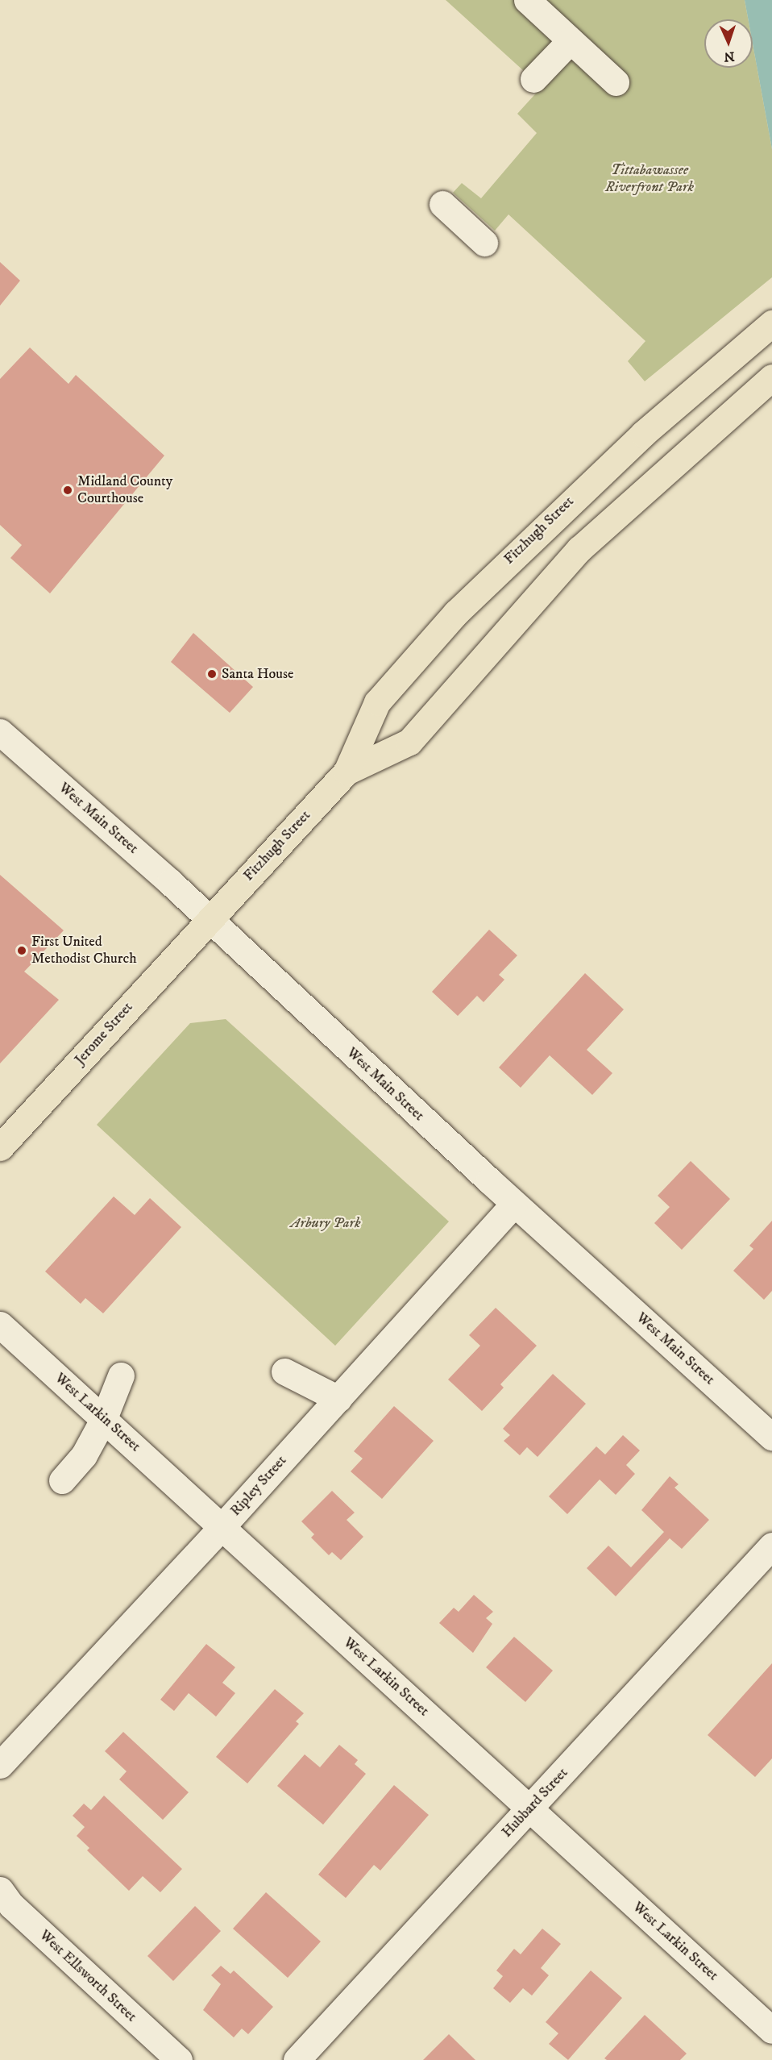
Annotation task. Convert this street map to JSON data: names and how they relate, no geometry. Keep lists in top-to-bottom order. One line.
{"streets":{"highway":["Fitzhugh Street","Jerome Street"],"street":["West Main Street","West Larkin Street","Ripley Street","Hubbard Street","West Ellsworth Street"]},"crossings":[["Fitzhugh Street","West Main Street"],["Fitzhugh Street","Jerome Street"],["West Main Street","Jerome Street"],["West Main Street","Ripley Street"],["West Larkin Street","Ripley Street"],["West Larkin Street","Hubbard Street"]],"parks":["Tittabawassee Riverfront Park","Arbury Park"],"places":["Midland County Courthouse","Santa House","First United Methodist Church"],"north":"bottom"}
